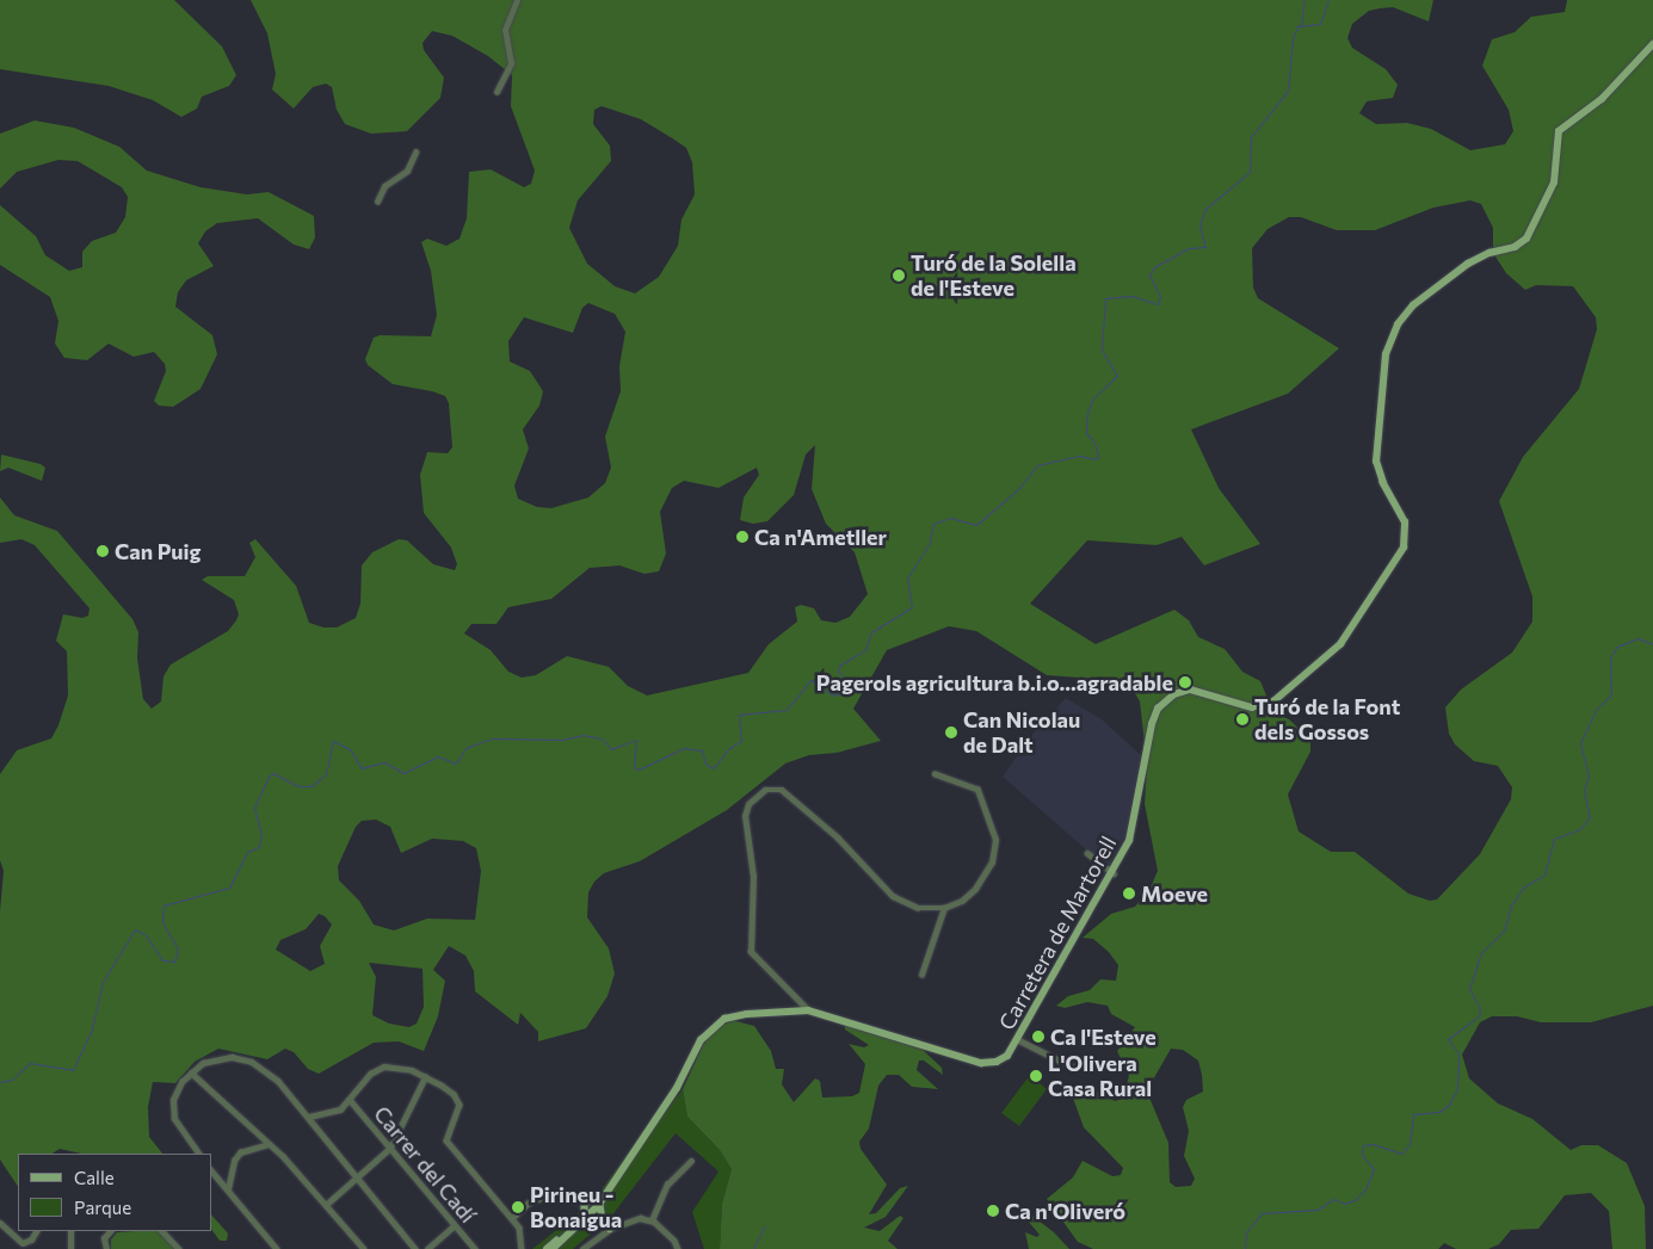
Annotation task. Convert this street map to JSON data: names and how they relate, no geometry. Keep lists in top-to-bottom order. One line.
{"streets":{"main road":["Carretera de Martorell"],"street":["Carrer del Cadí"]},"places":["Turó de la Solella de l'Esteve","Ca n'Ametller","Can Puig","Pagerols agricultura b.i.o...agradable","Turó de la Font dels Gossos","Can Nicolau de Dalt","Moeve","Ca l'Esteve","L'Olivera Casa Rural","Pirineu - Bonaigua","Ca n'Oliveró"],"legend":["Calle","Parque"]}
